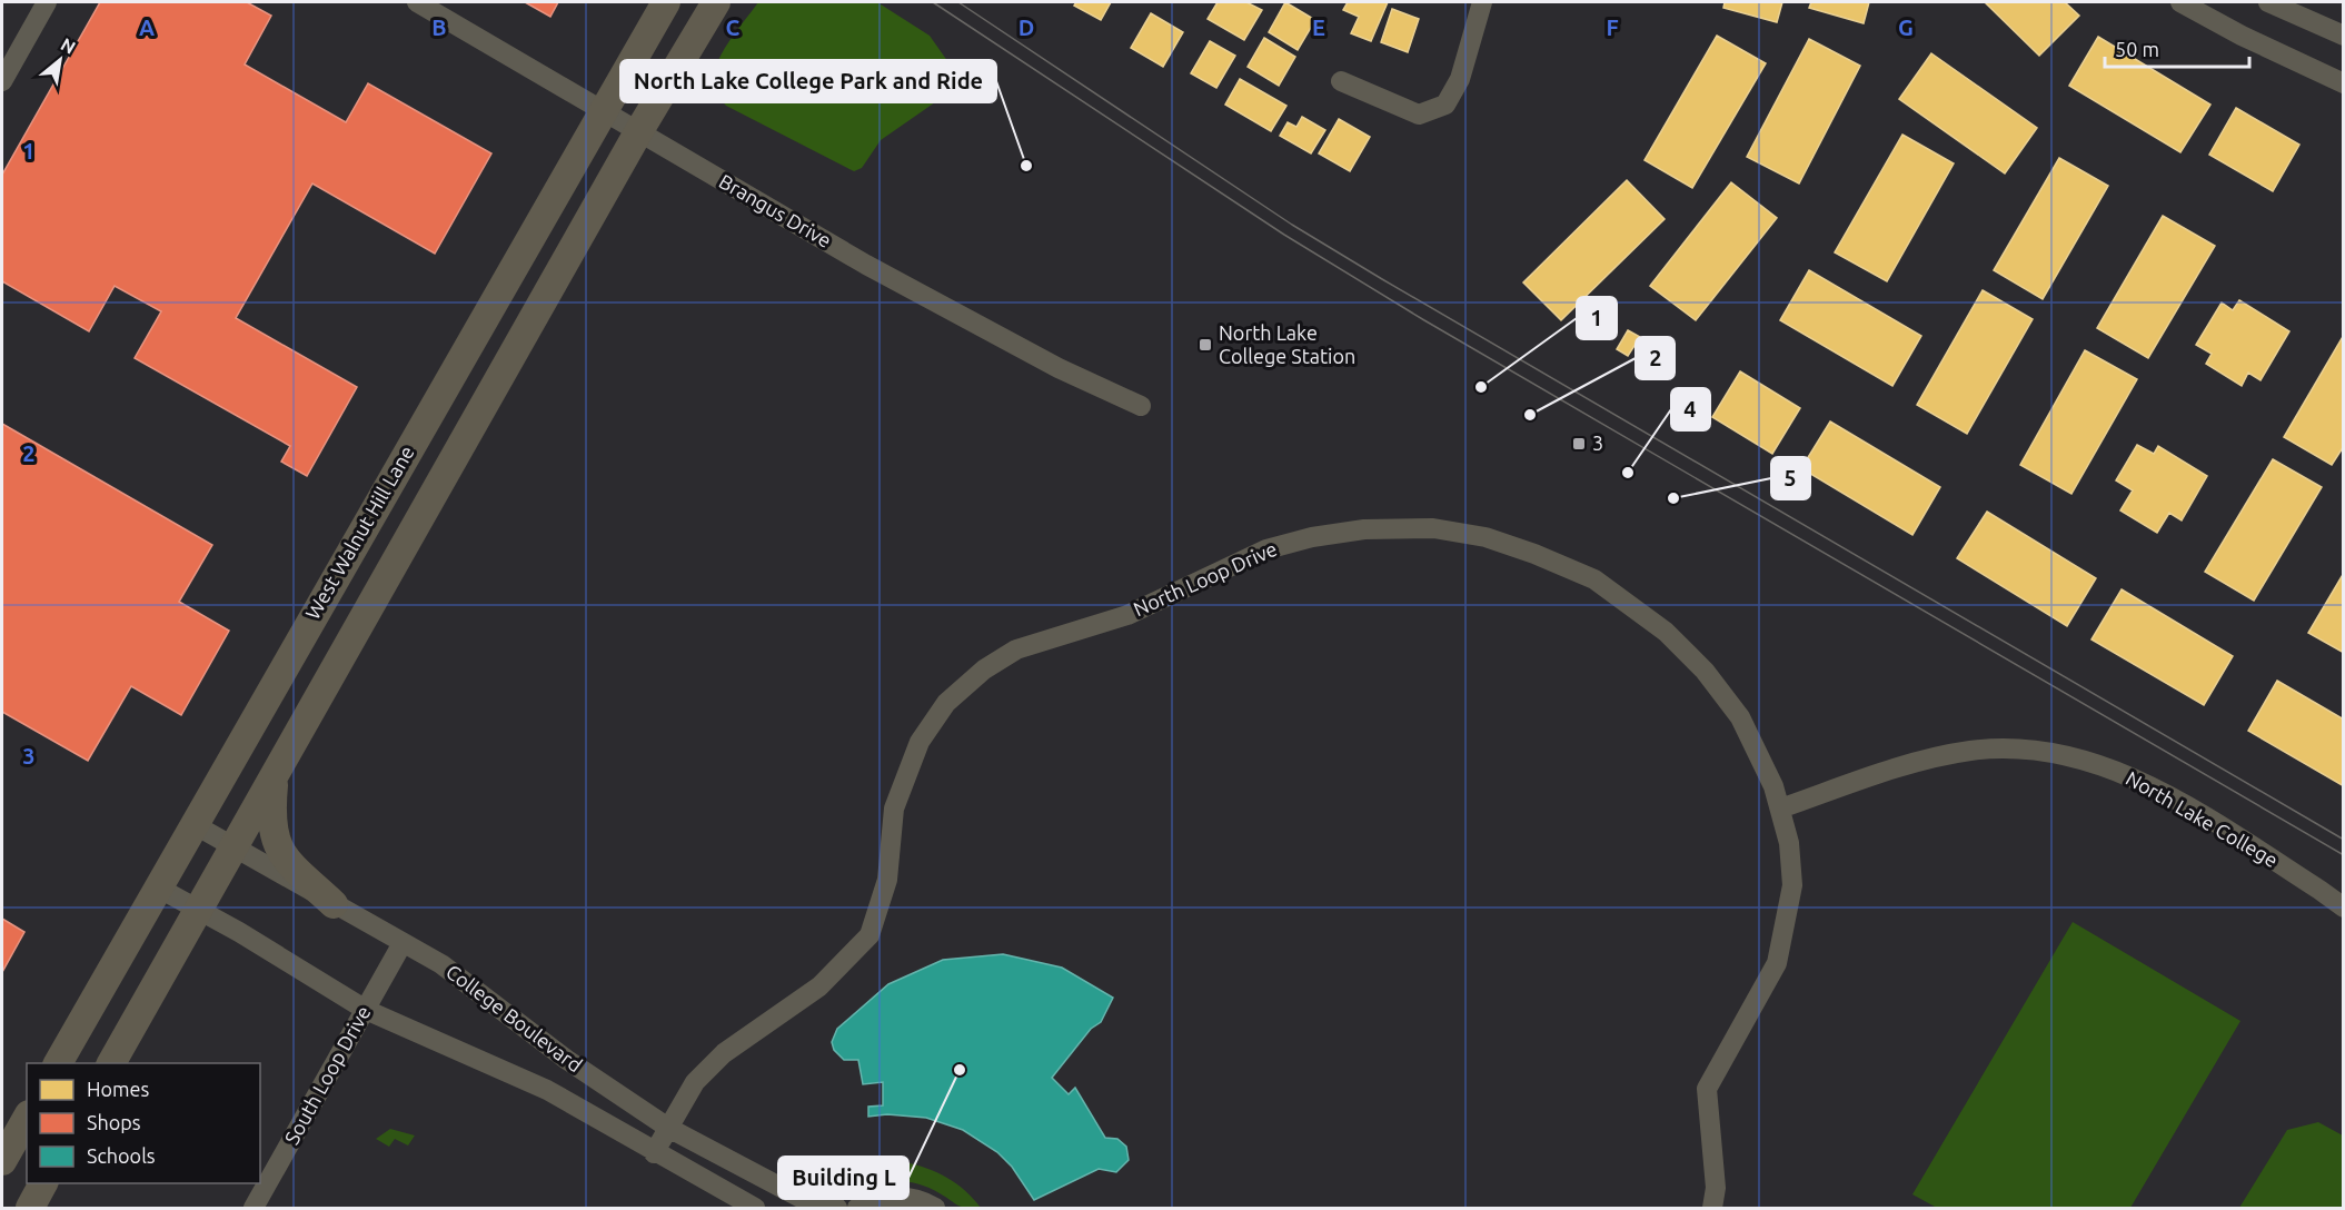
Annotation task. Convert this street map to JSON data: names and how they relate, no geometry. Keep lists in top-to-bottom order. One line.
{"streets":{"main road":["West Walnut Hill Lane"],"street":["Brangus Drive","North Loop Drive","North Lake College","College Boulevard","South Loop Drive"]},"crossings":[["Brangus Drive","West Walnut Hill Lane"],["West Walnut Hill Lane","College Boulevard"],["North Loop Drive","North Lake College"],["North Loop Drive","College Boulevard"],["College Boulevard","South Loop Drive"]],"places":{"other":["North Lake College Park and Ride","1","2","4","5","Building L"],"transit":["North Lake College Station","3"]},"legend":["Homes","Shops","Schools"],"scale_bar":"50 m","north":"top right","grid":{"columns":["A","B","C","D","E","F","G"],"rows":["1","2","3"]}}
